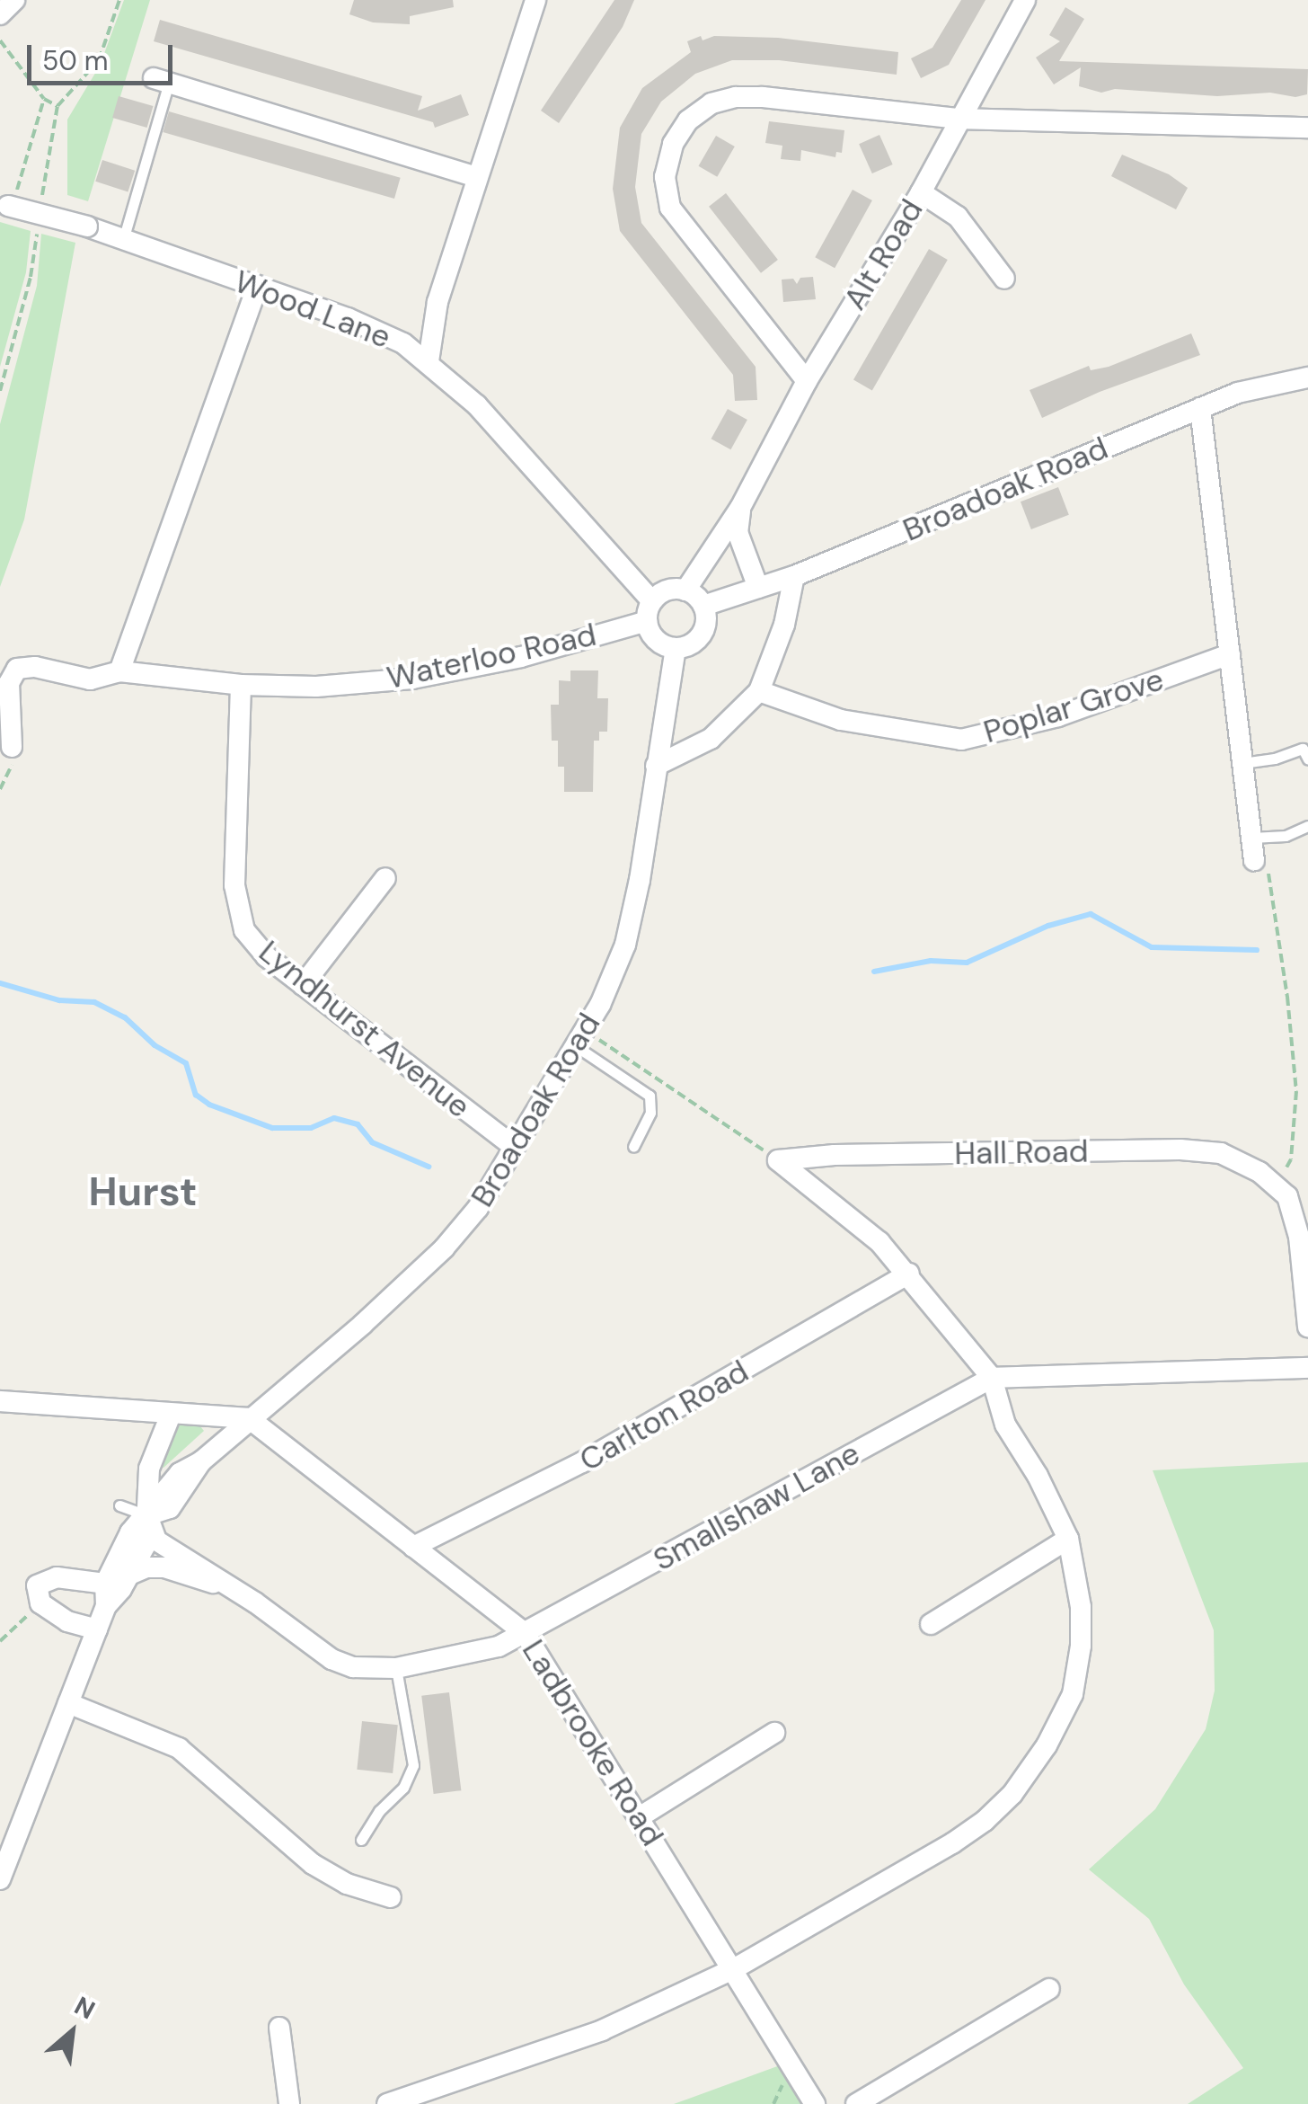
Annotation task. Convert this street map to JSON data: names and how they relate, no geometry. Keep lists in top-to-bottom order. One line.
{"streets":{"street":["Alt Road","Wood Lane","Broadoak Road","Waterloo Road","Poplar Grove","Lyndhurst Avenue","Hall Road","Carlton Road","Smallshaw Lane","Ladbrooke Road"]},"crossings":[["Alt Road","Wood Lane"],["Alt Road","Broadoak Road"],["Alt Road","Waterloo Road"],["Wood Lane","Broadoak Road"],["Wood Lane","Waterloo Road"],["Broadoak Road","Waterloo Road"],["Broadoak Road","Lyndhurst Avenue"],["Broadoak Road","Smallshaw Lane"],["Broadoak Road","Ladbrooke Road"],["Waterloo Road","Lyndhurst Avenue"],["Carlton Road","Ladbrooke Road"],["Smallshaw Lane","Ladbrooke Road"]],"districts":["Hurst"],"scale_bar":"50 m","north":"top right"}
